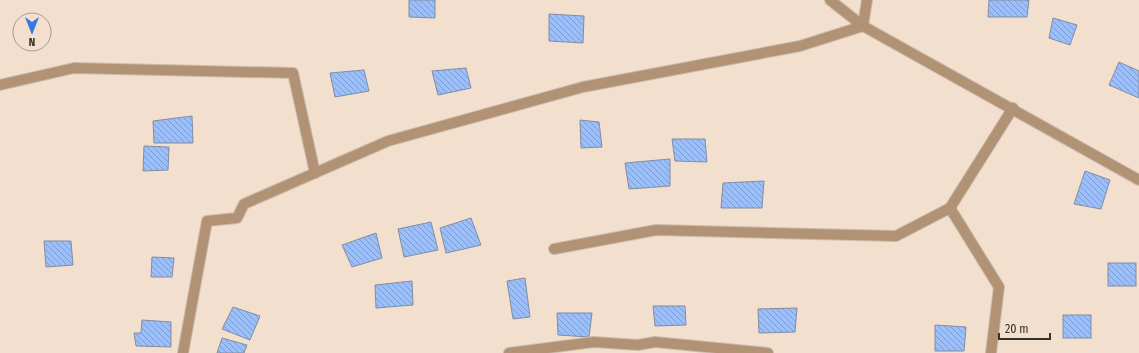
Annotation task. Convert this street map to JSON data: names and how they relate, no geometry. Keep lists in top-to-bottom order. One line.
{"scale_bar":"20 m","north":"bottom"}
